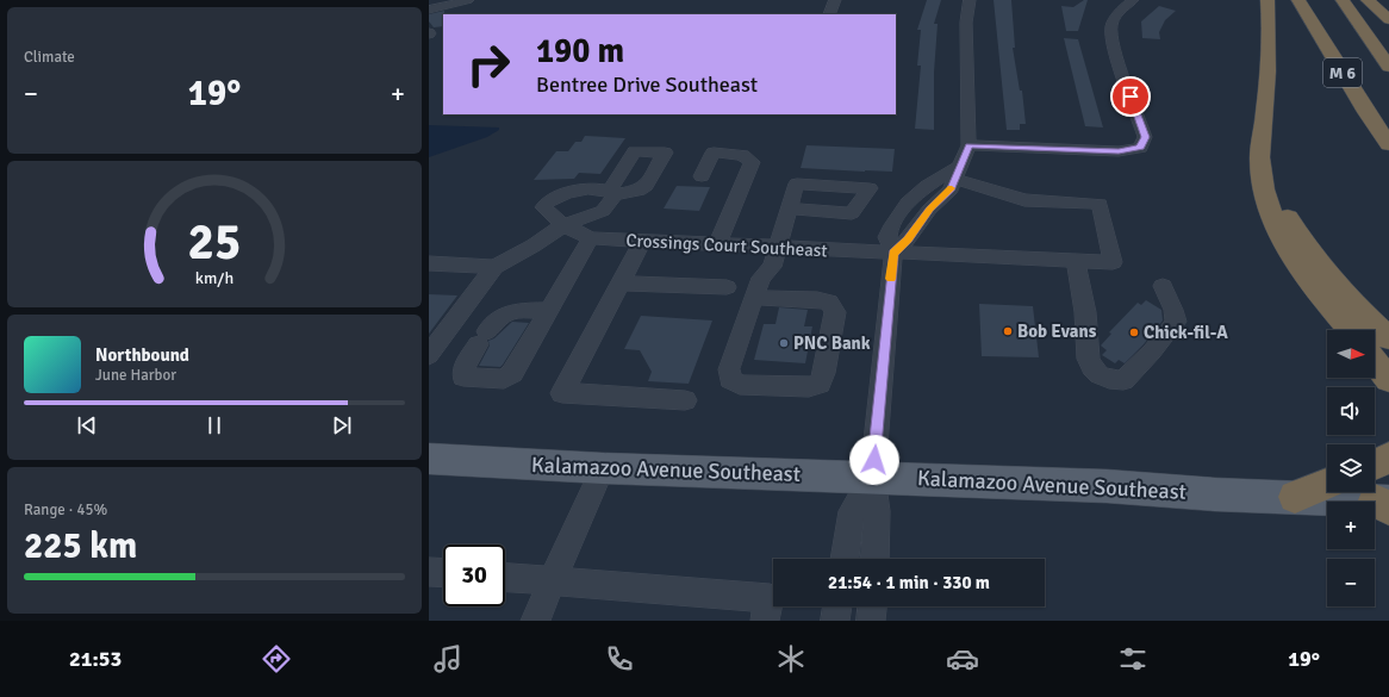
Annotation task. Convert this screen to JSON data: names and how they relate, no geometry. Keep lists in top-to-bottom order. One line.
{"streets":{"highway":["M 6"],"main road":["Kalamazoo Avenue Southeast"],"street":["Crossings Court Southeast"]},"places":["Bob Evans","Chick-fil-A","PNC Bank"],"north":"right","page":{"tile":["Climate",["Range · 45%","225 km"]],"turn":["190 m","Bentree Drive Southeast"],"heat":["−","19°","+"],"map_buttons":["+","−"],"song":["Northbound","June Harbor"],"limit":"30","trip":"21:54 · 1 min · 330 m","tabs":["21:53","19°"],"gauge":["25","km/h"]}}
